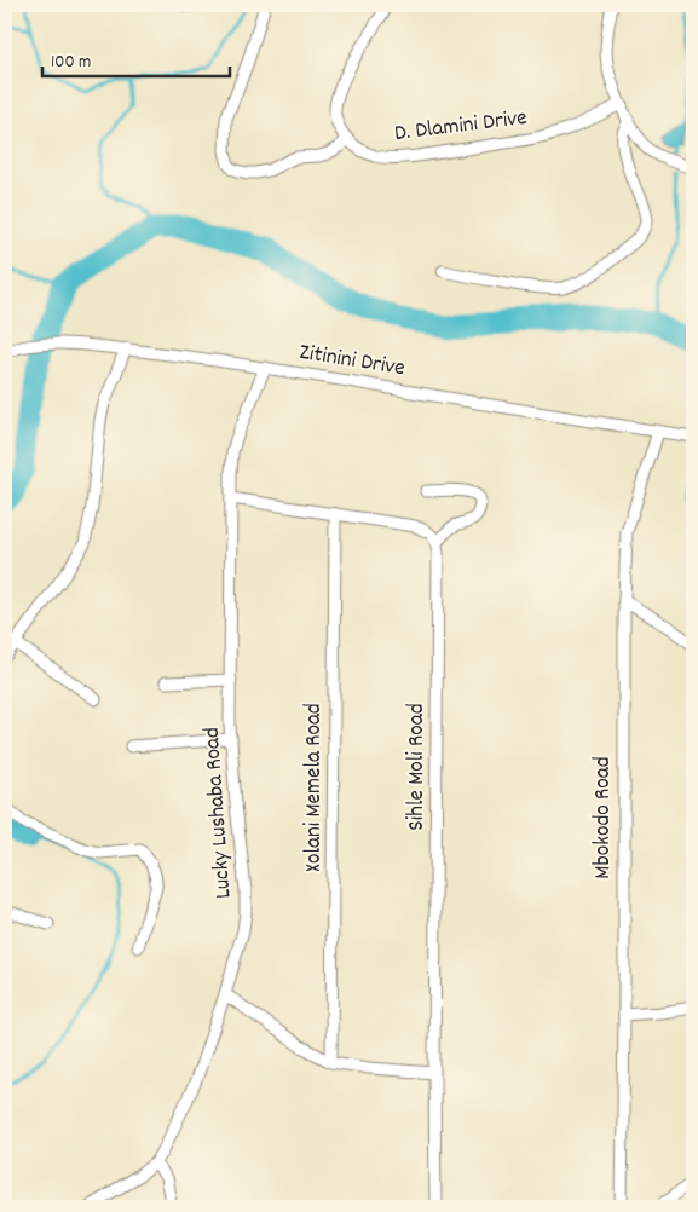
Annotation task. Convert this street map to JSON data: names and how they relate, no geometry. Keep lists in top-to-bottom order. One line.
{"streets":{"street":["D. Dlamini Drive","Zitinini Drive","Sihle Moli Road","Xolani Memela Road","Lucky Lushaba Road","Mbokodo Road"]},"crossings":[["Zitinini Drive","Lucky Lushaba Road"],["Zitinini Drive","Mbokodo Road"]],"scale_bar":"100 m"}
